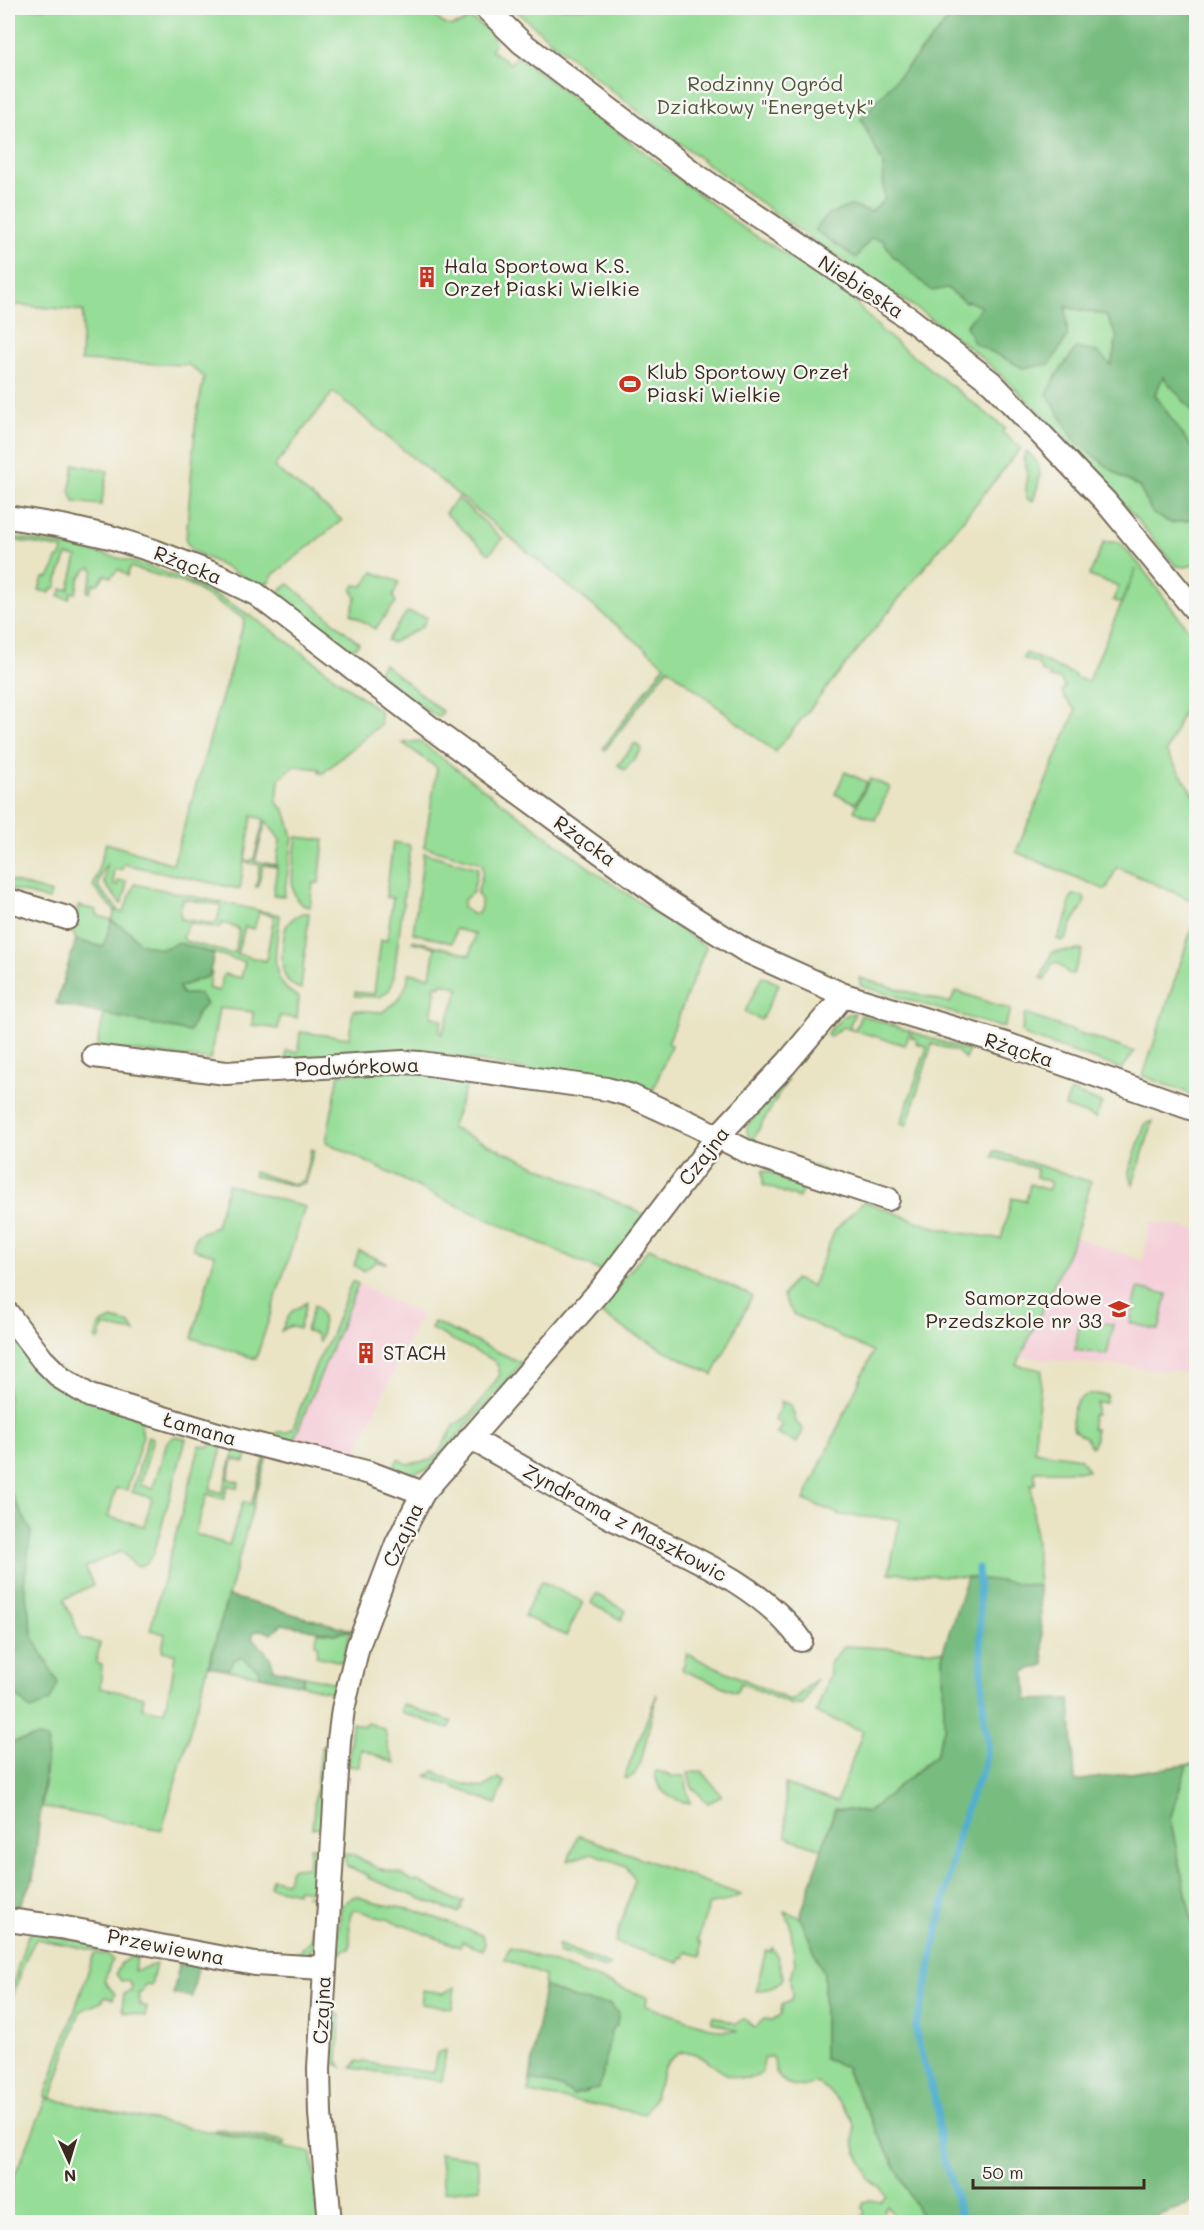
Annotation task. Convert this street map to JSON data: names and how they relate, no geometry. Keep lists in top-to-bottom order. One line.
{"streets":{"street":["Niebieska","Rżącka","Podwórkowa","Czajna","Łamana","Zyndrama z Maszkowic","Przewiewna"]},"crossings":[["Rżącka","Czajna"],["Podwórkowa","Czajna"],["Czajna","Łamana"],["Czajna","Zyndrama z Maszkowic"],["Czajna","Przewiewna"]],"parks":["Rodzinny Ogród Działkowy \"Energetyk\""],"places":{"building":["Hala Sportowa K.S. Orzeł Piaski Wielkie","STACH"],"sports":["Klub Sportowy Orzeł Piaski Wielkie"],"school or university":["Samorządowe Przedszkole nr 33"]},"scale_bar":"50 m","north":"bottom"}
